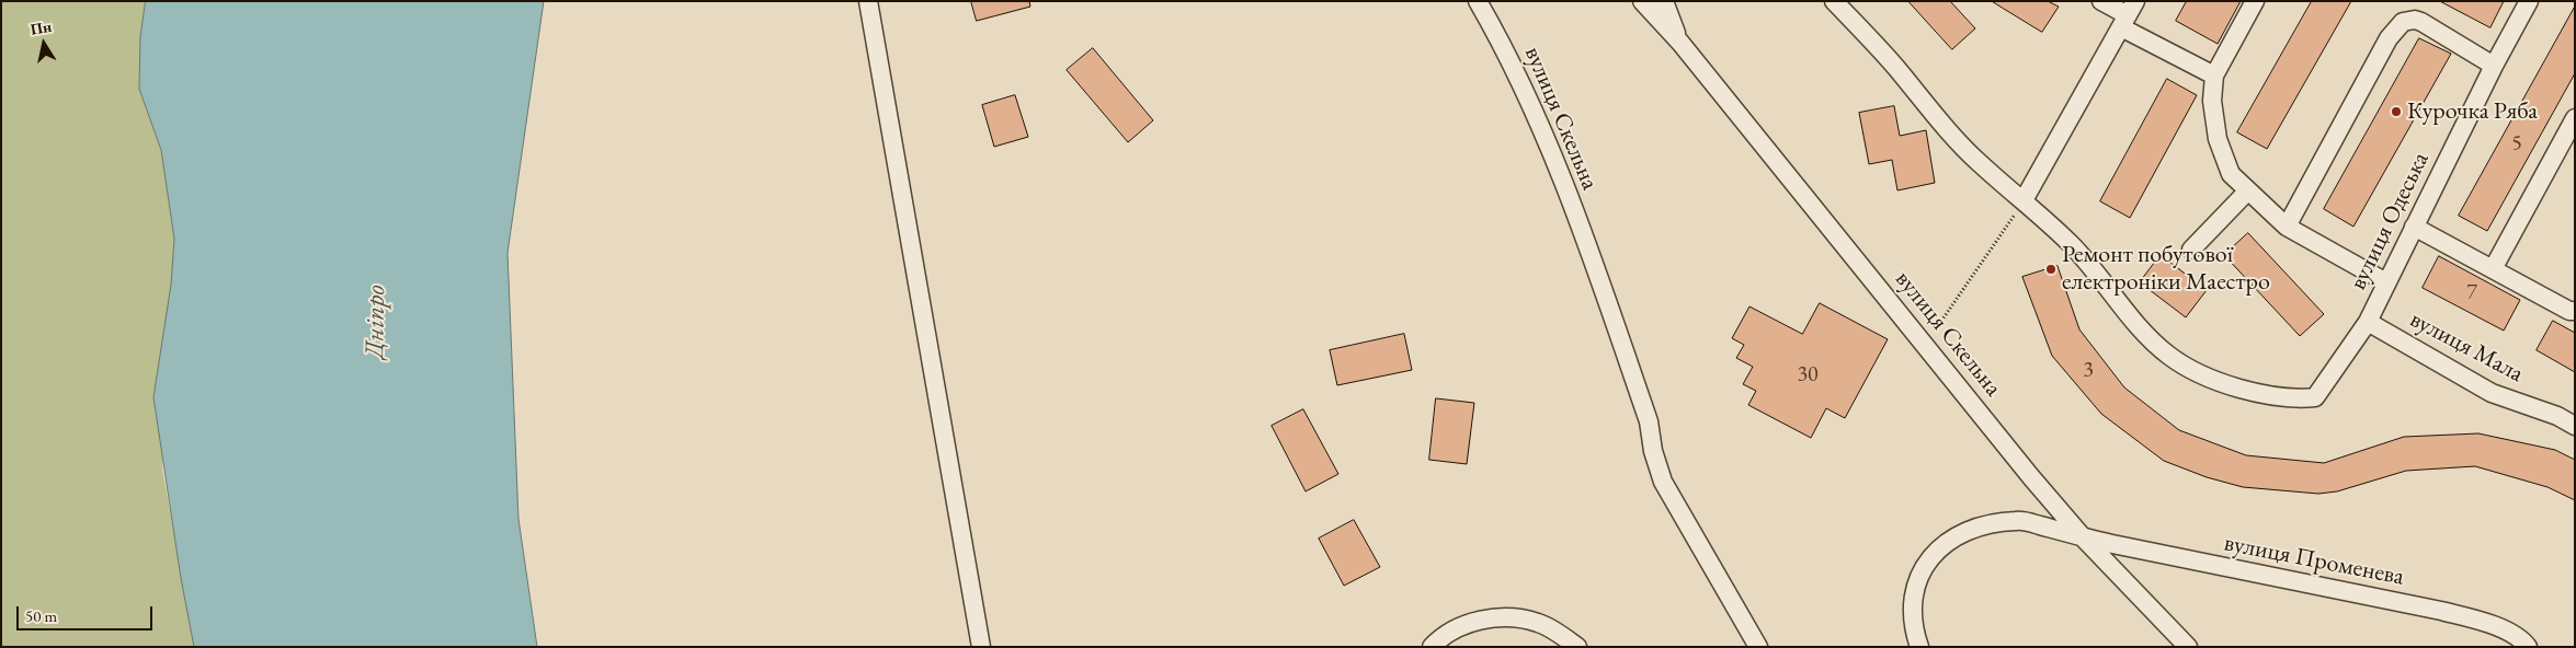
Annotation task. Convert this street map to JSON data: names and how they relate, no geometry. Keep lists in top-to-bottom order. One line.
{"streets":{"street":["вулиця Скельна","вулиця Одеська","вулиця Мала","вулиця Променева"]},"crossings":[["вулиця Скельна","вулиця Променева"],["вулиця Одеська","вулиця Мала"]],"water":["Дніпро"],"places":["Курочка Ряба","Ремонт побутової електроніки Маестро"],"house_numbers":["5","7","3","30"],"scale_bar":"50 m","north":"top"}
